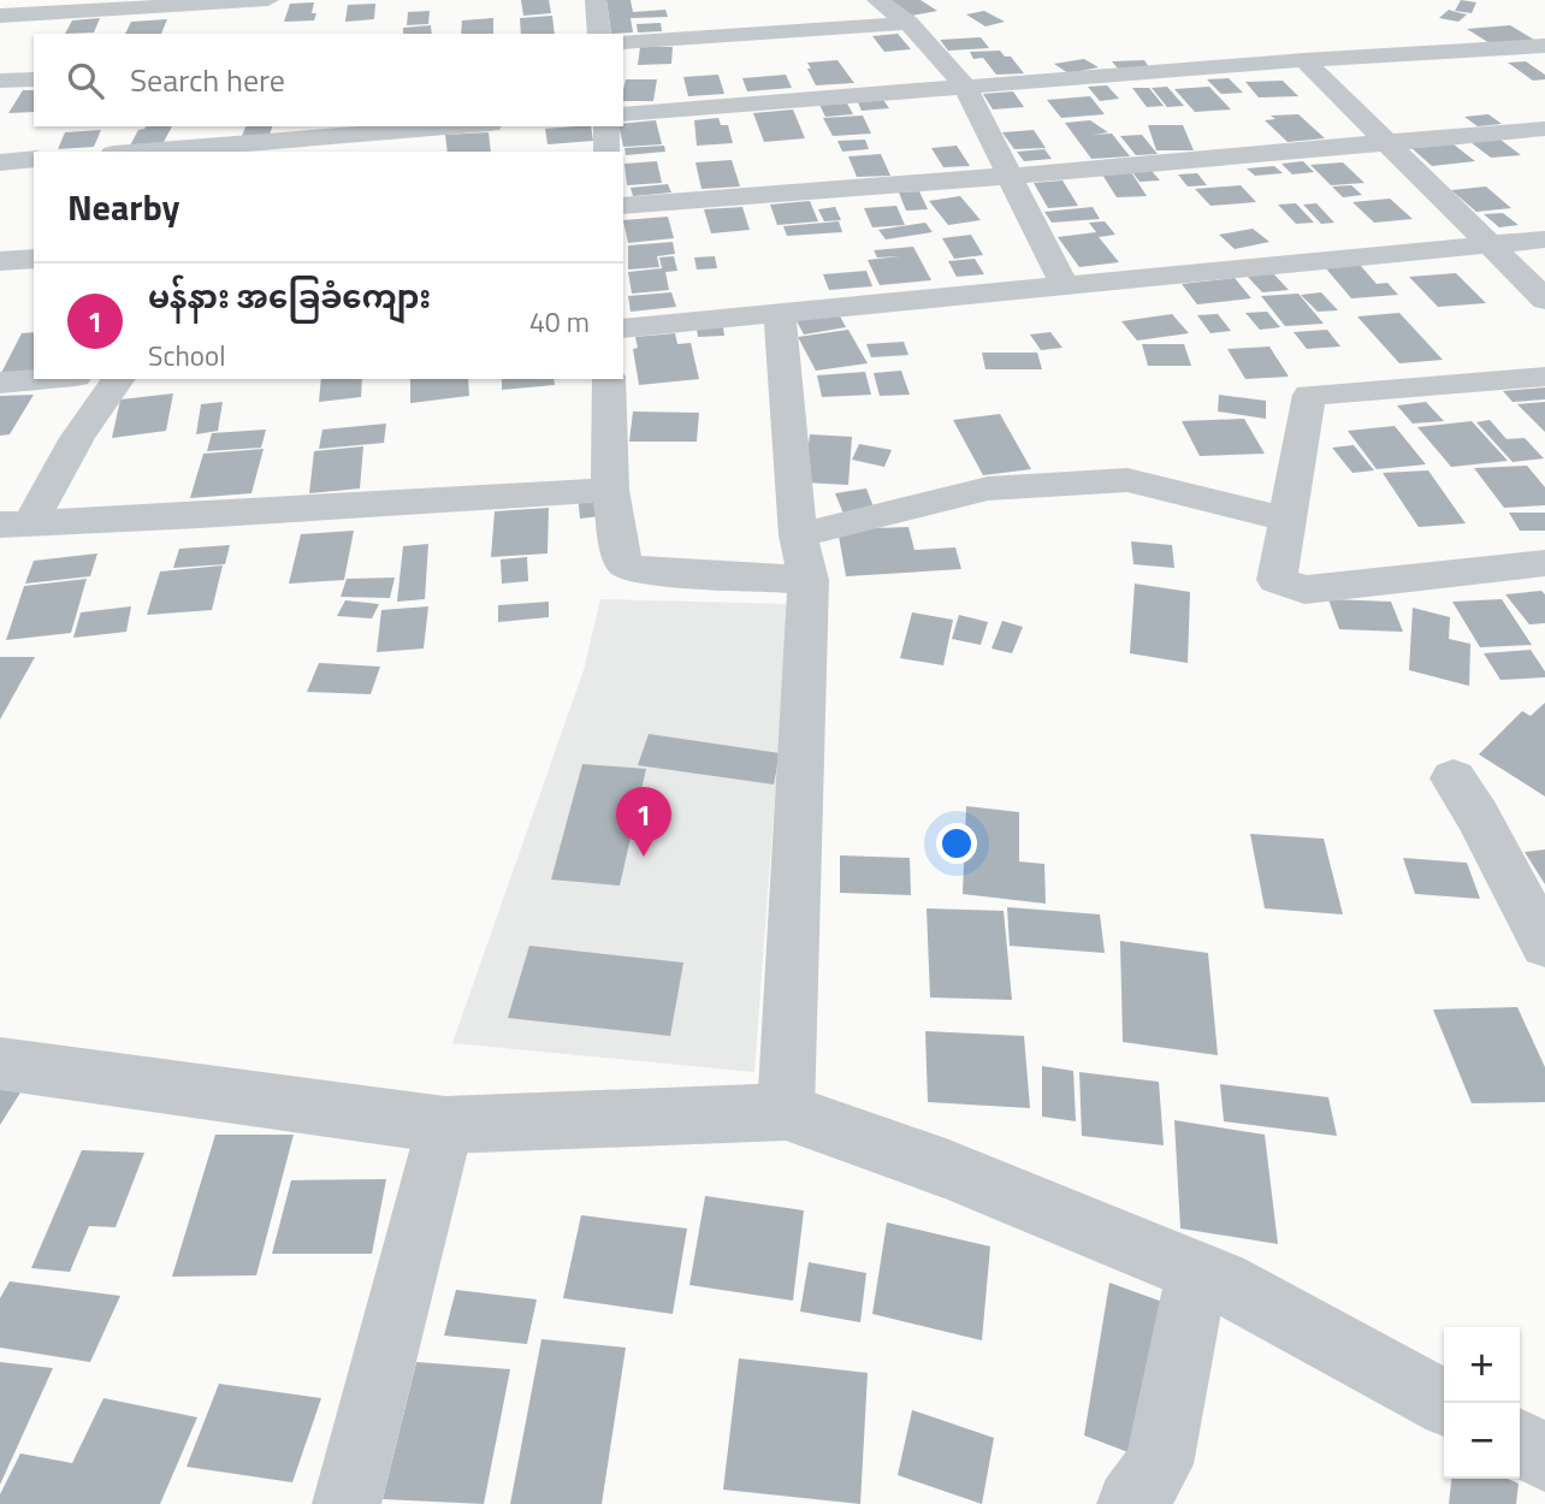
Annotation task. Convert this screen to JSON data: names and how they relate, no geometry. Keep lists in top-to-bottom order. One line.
{"page":{"search":"Search here","heading":"Nearby","list":[{"mark":"1","name":"မန်နား အခြေခံကျေား","note":"School","value":"40 m"}],"pins":"1","map_buttons":["+","−"]}}
